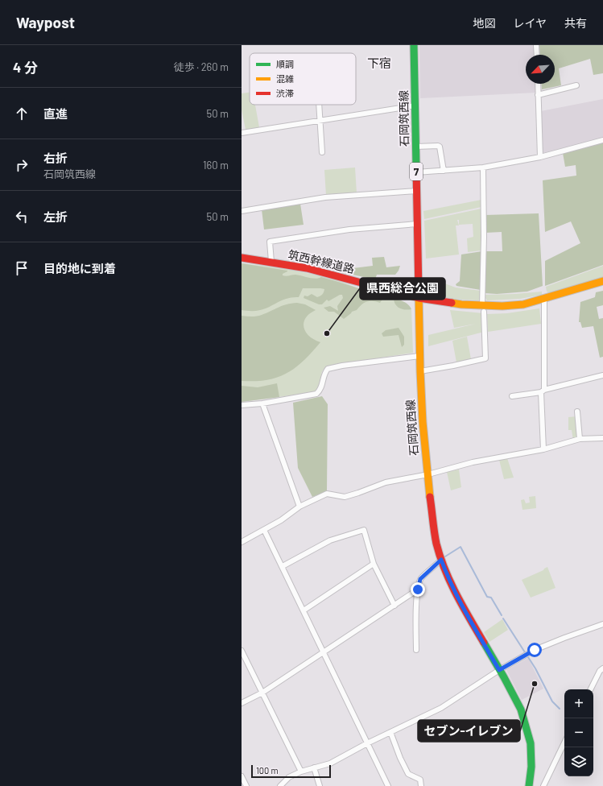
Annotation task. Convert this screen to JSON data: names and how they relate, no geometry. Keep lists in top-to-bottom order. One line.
{"streets":{"main road":["石岡筑西線","7","筑西幹線道路"]},"crossings":[["石岡筑西線","筑西幹線道路"]],"districts":["下宿"],"places":["県西総合公園","セブン-イレブン"],"legend":["順調","混雑","渋滞"],"scale_bar":"100 m","north":"bottom left","page":{"header":"Waypost","nav":["地図","レイヤ","共有"],"heading":["4 分","徒歩 · 260 m"],"list":[["直進","50 m"],["右折","石岡筑西線","160 m"],["左折","50 m"],"目的地に到着"],"map_buttons":["+","−"],"scale":"100 m"}}
